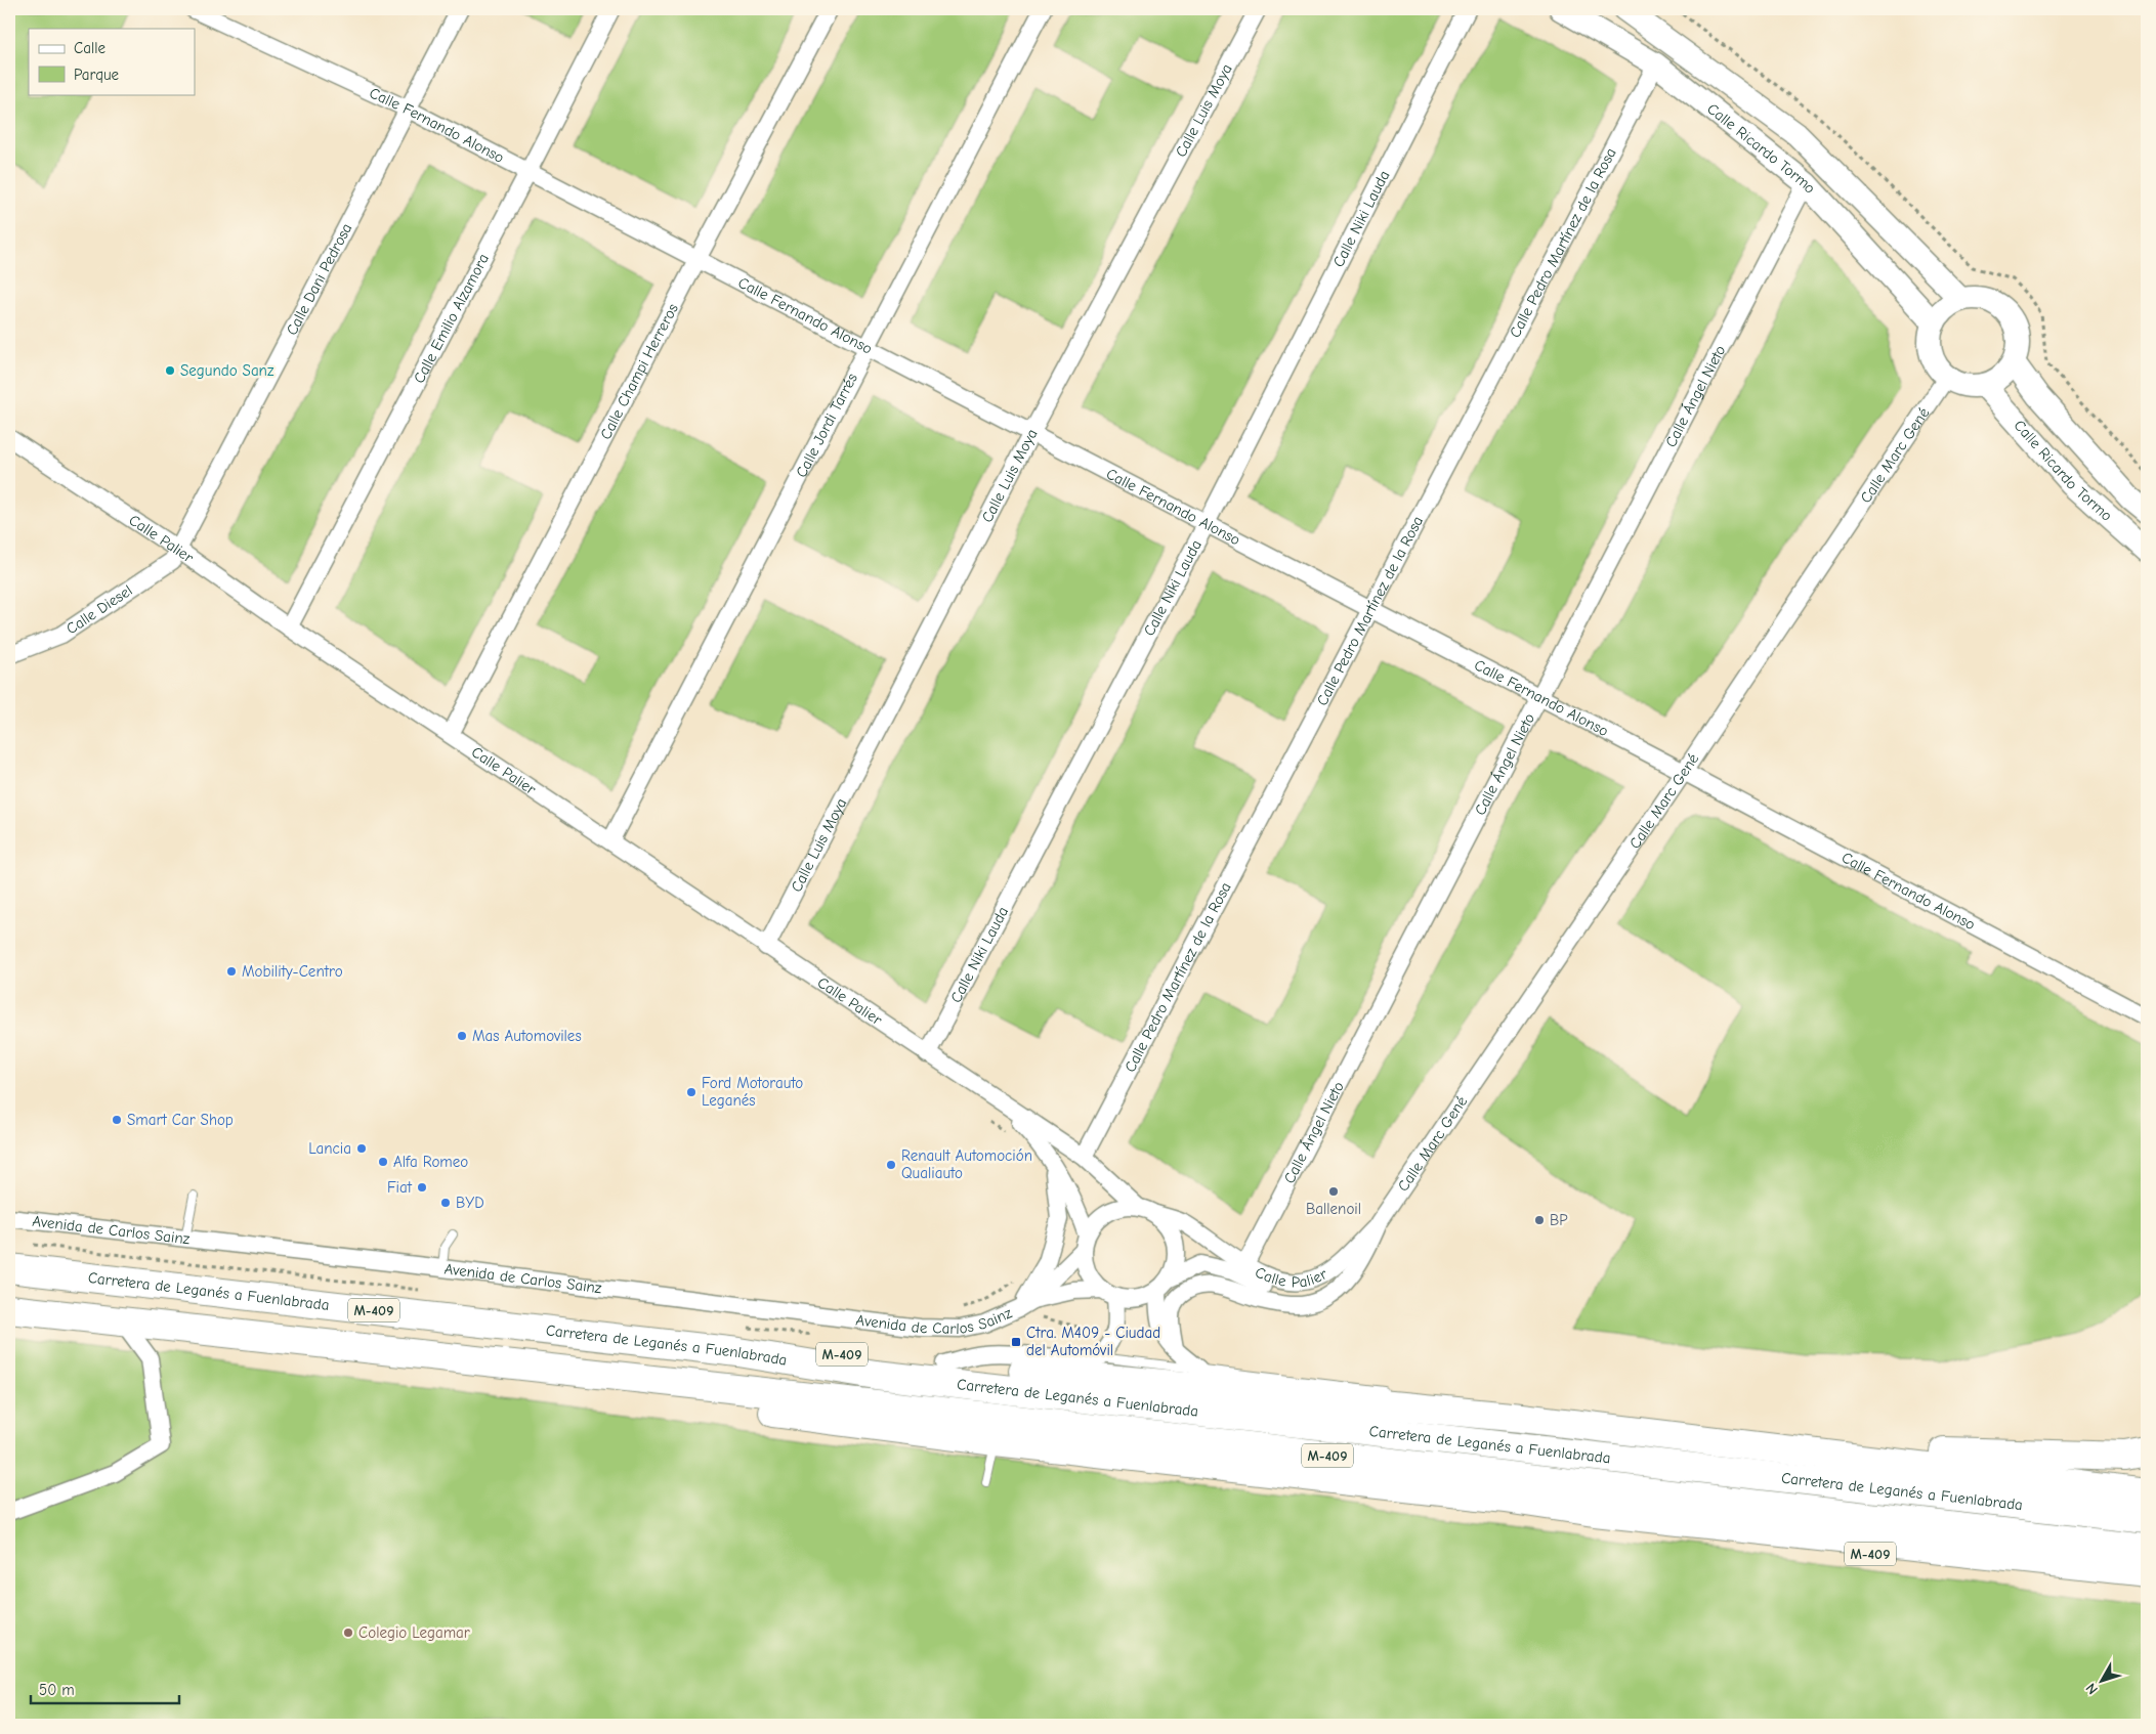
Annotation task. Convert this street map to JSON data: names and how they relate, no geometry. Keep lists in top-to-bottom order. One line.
{"streets":{"highway":["Carretera de Leganés a Fuenlabrada","M-409"],"street":["Calle Luis Moya","Calle Fernando Alonso","Calle Ricardo Tormo","Calle Niki Lauda","Calle Pedro Martínez de la Rosa","Calle Dani Pedrosa","Calle Emilio Alzamora","Calle Champi Herreros","Calle Ángel Nieto","Calle Jordi Tarrés","Calle Marc Gené","Calle Palier","Calle Diesel","Avenida de Carlos Sainz"]},"crossings":[["Calle Luis Moya","Calle Fernando Alonso"],["Calle Luis Moya","Calle Palier"],["Calle Fernando Alonso","Calle Niki Lauda"],["Calle Fernando Alonso","Calle Pedro Martínez de la Rosa"],["Calle Fernando Alonso","Calle Dani Pedrosa"],["Calle Fernando Alonso","Calle Emilio Alzamora"],["Calle Fernando Alonso","Calle Champi Herreros"],["Calle Fernando Alonso","Calle Ángel Nieto"],["Calle Fernando Alonso","Calle Jordi Tarrés"],["Calle Fernando Alonso","Calle Marc Gené"],["Calle Ricardo Tormo","Calle Pedro Martínez de la Rosa"],["Calle Ricardo Tormo","Calle Ángel Nieto"],["Calle Ricardo Tormo","Calle Marc Gené"],["Calle Niki Lauda","Calle Palier"],["Calle Pedro Martínez de la Rosa","Calle Palier"],["Calle Dani Pedrosa","Calle Palier"],["Calle Dani Pedrosa","Calle Diesel"],["Calle Emilio Alzamora","Calle Palier"],["Calle Champi Herreros","Calle Palier"],["Calle Ángel Nieto","Calle Palier"],["Calle Jordi Tarrés","Calle Palier"],["Calle Marc Gené","Calle Palier"],["Calle Palier","Calle Diesel"],["Calle Palier","Avenida de Carlos Sainz"],["Carretera de Leganés a Fuenlabrada","M-409"]],"places":{"other":["Segundo Sanz","Mobility-Centro","Mas Automoviles","Ford Motorauto Leganés","Smart Car Shop","Lancia","Alfa Romeo","Renault Automoción Qualiauto","Fiat","Ballenoil","BYD","BP","Colegio Legamar"],"transit":["Ctra. M409 - Ciudad del Automóvil"]},"legend":["Calle","Parque"],"scale_bar":"50 m","north":"bottom left"}
